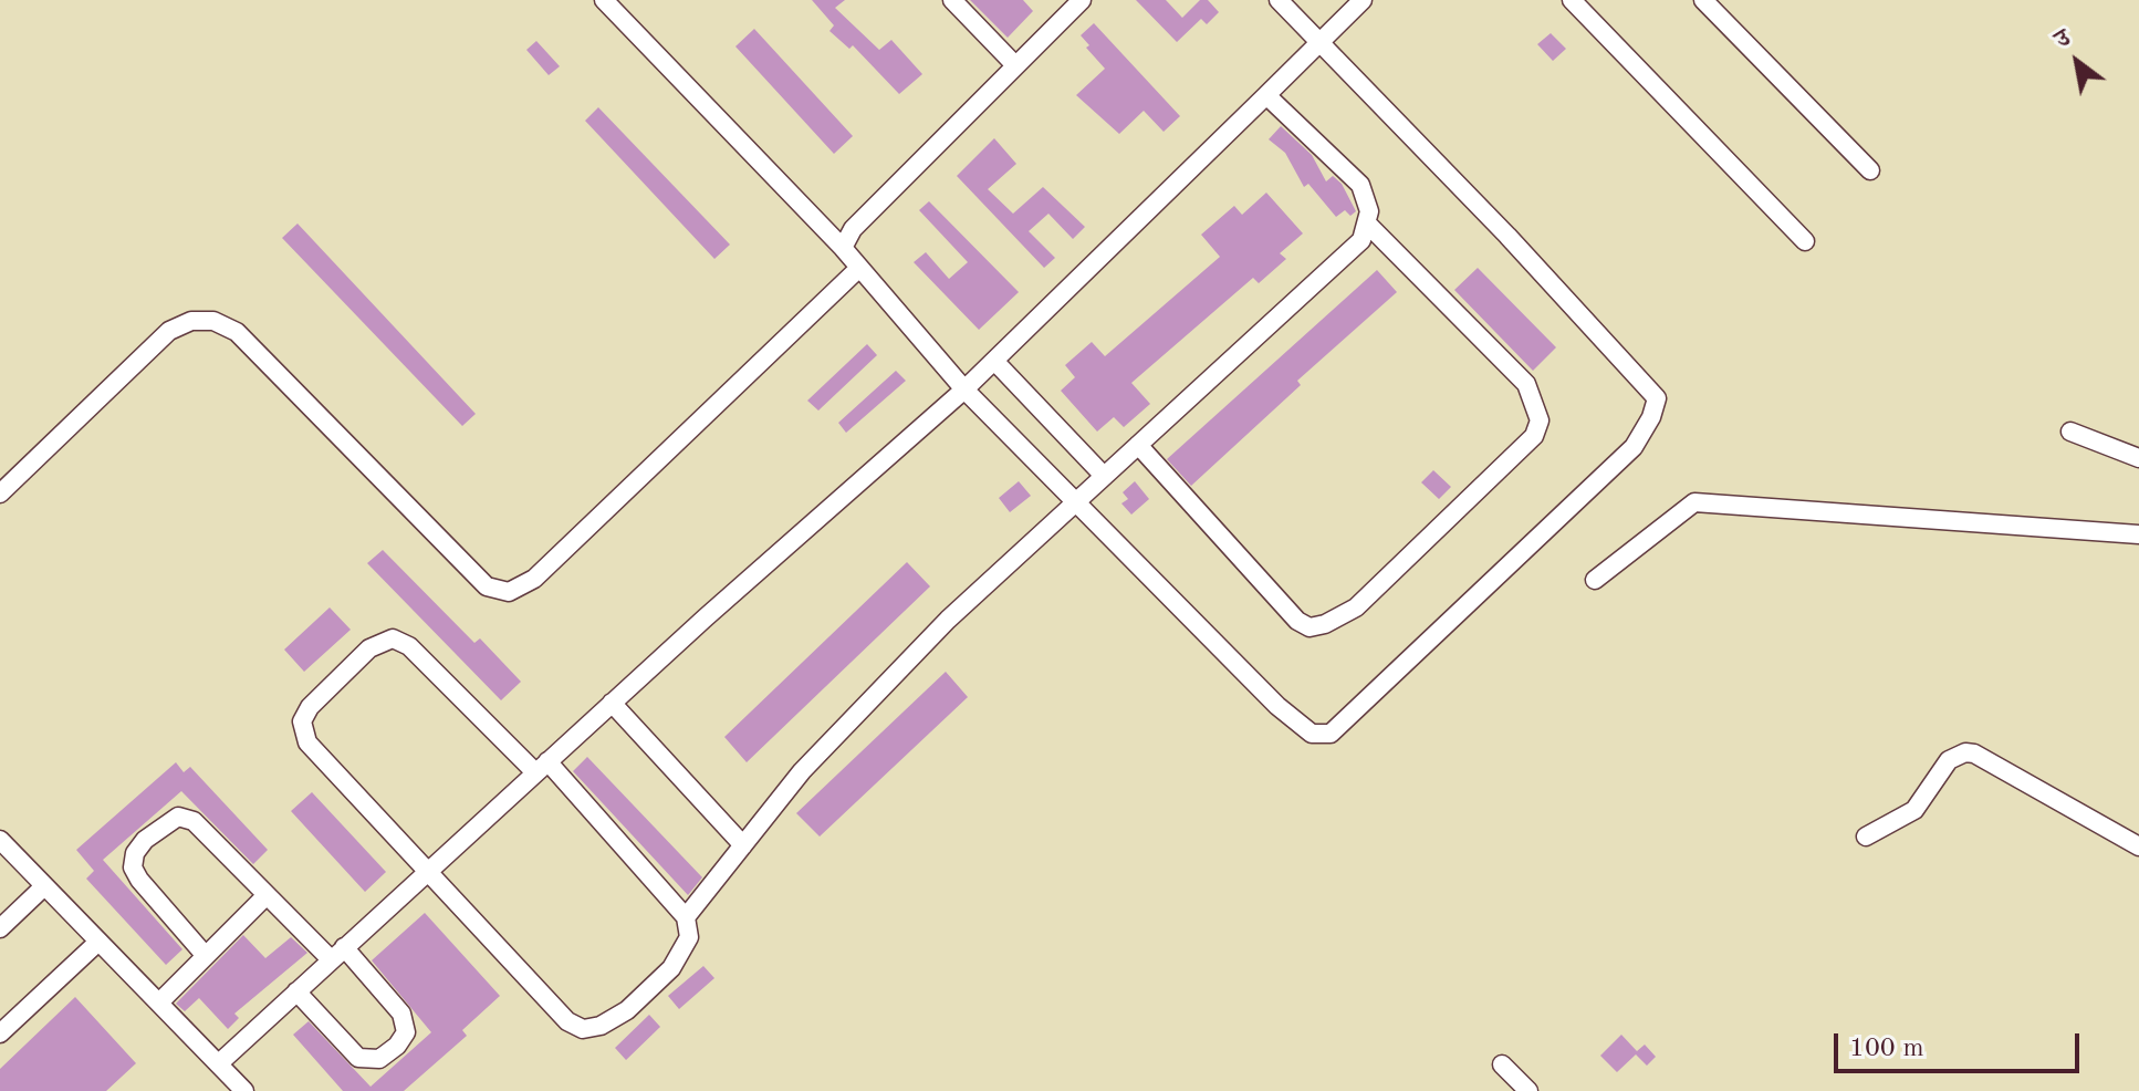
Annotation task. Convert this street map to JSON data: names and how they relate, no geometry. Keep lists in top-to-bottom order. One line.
{"scale_bar":"100 m","north":"top left"}
